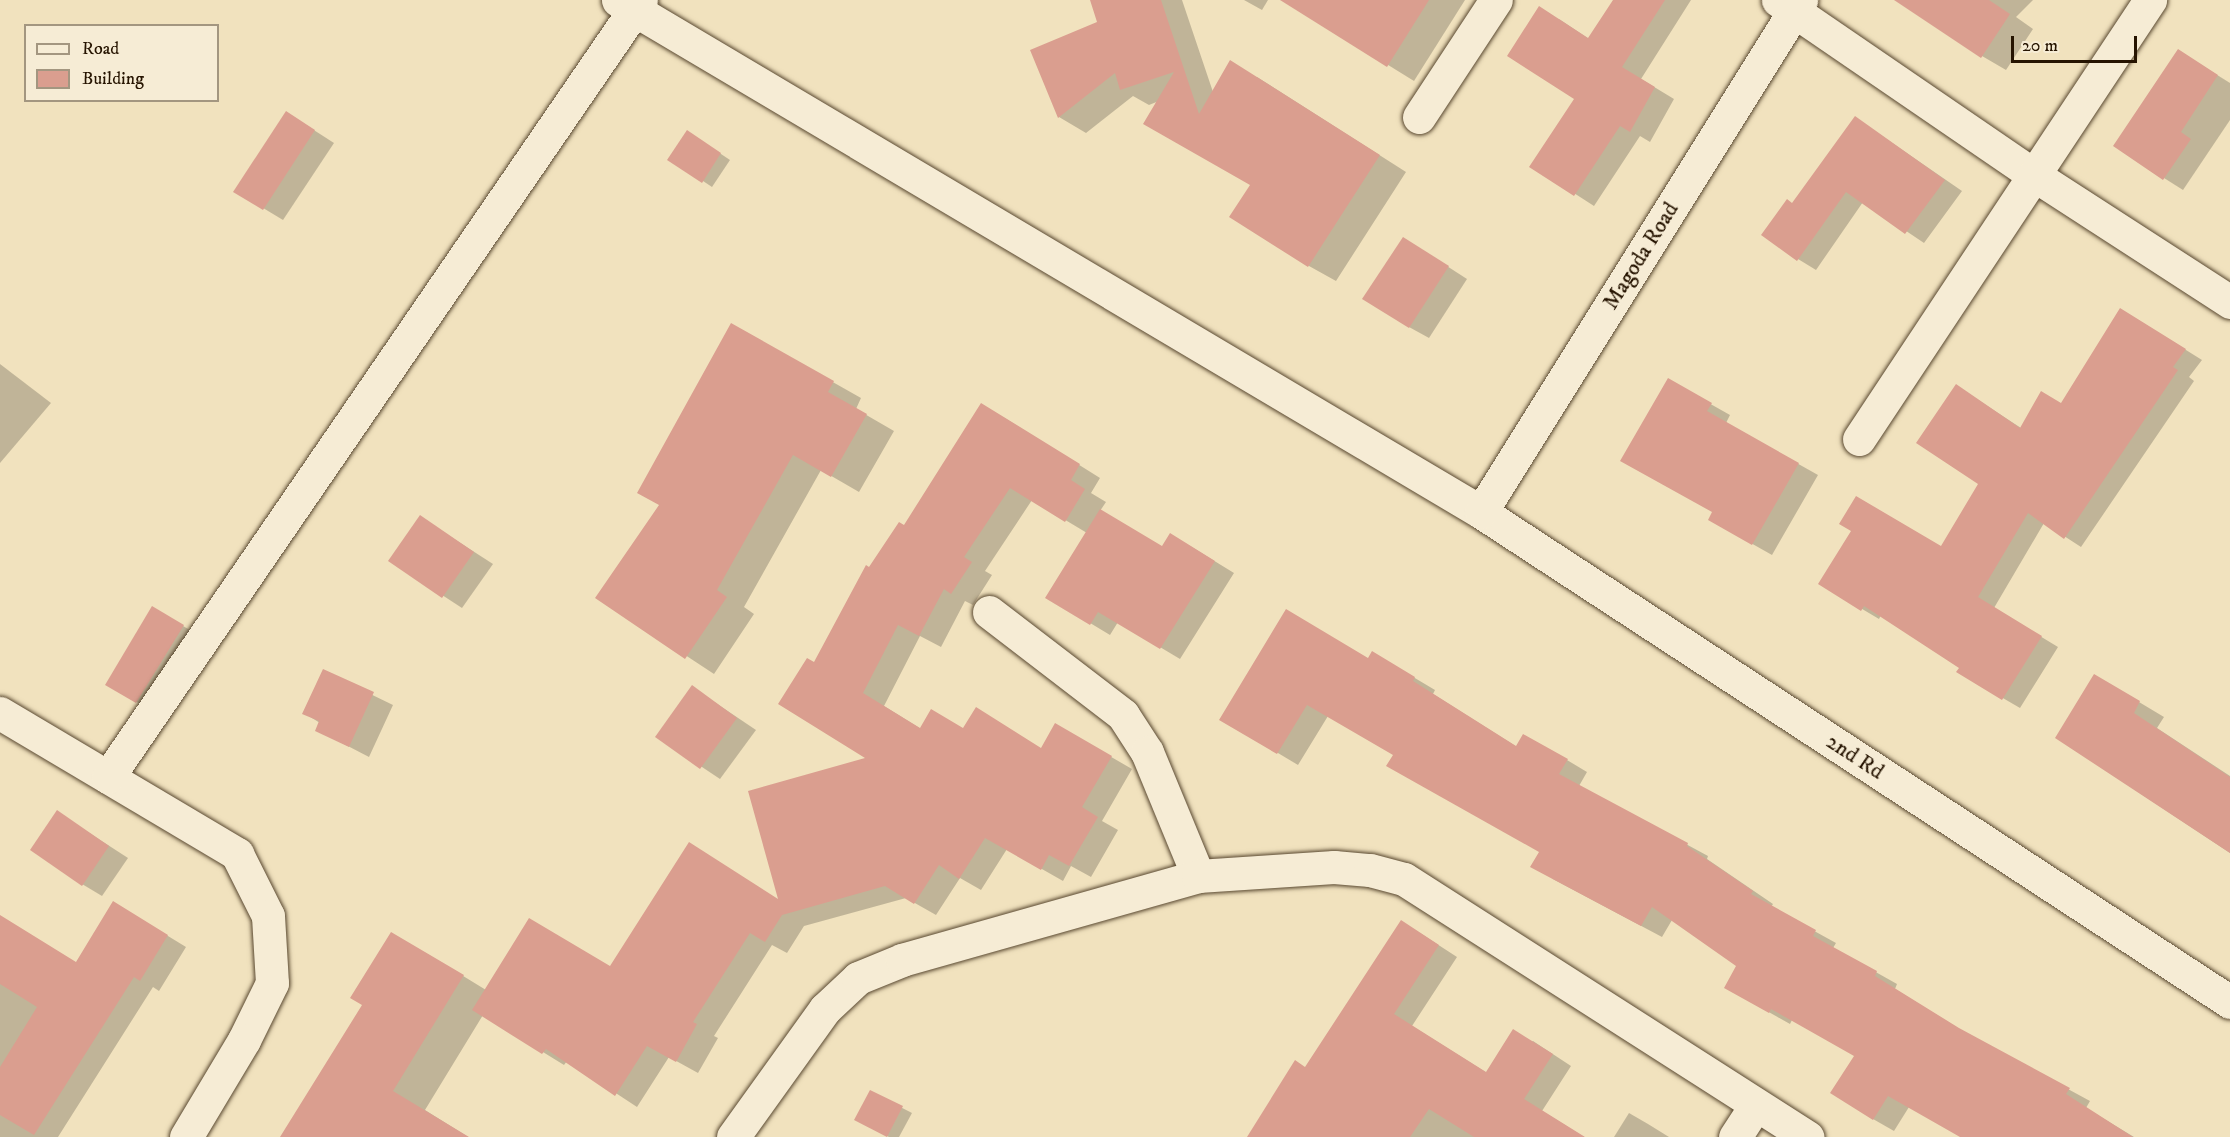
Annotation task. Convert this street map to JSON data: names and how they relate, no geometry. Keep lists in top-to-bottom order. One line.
{"streets":{"street":["Magoda Road","2nd Rd"]},"crossings":[["Magoda Road","2nd Rd"]],"legend":["Road","Building"],"scale_bar":"20 m"}
